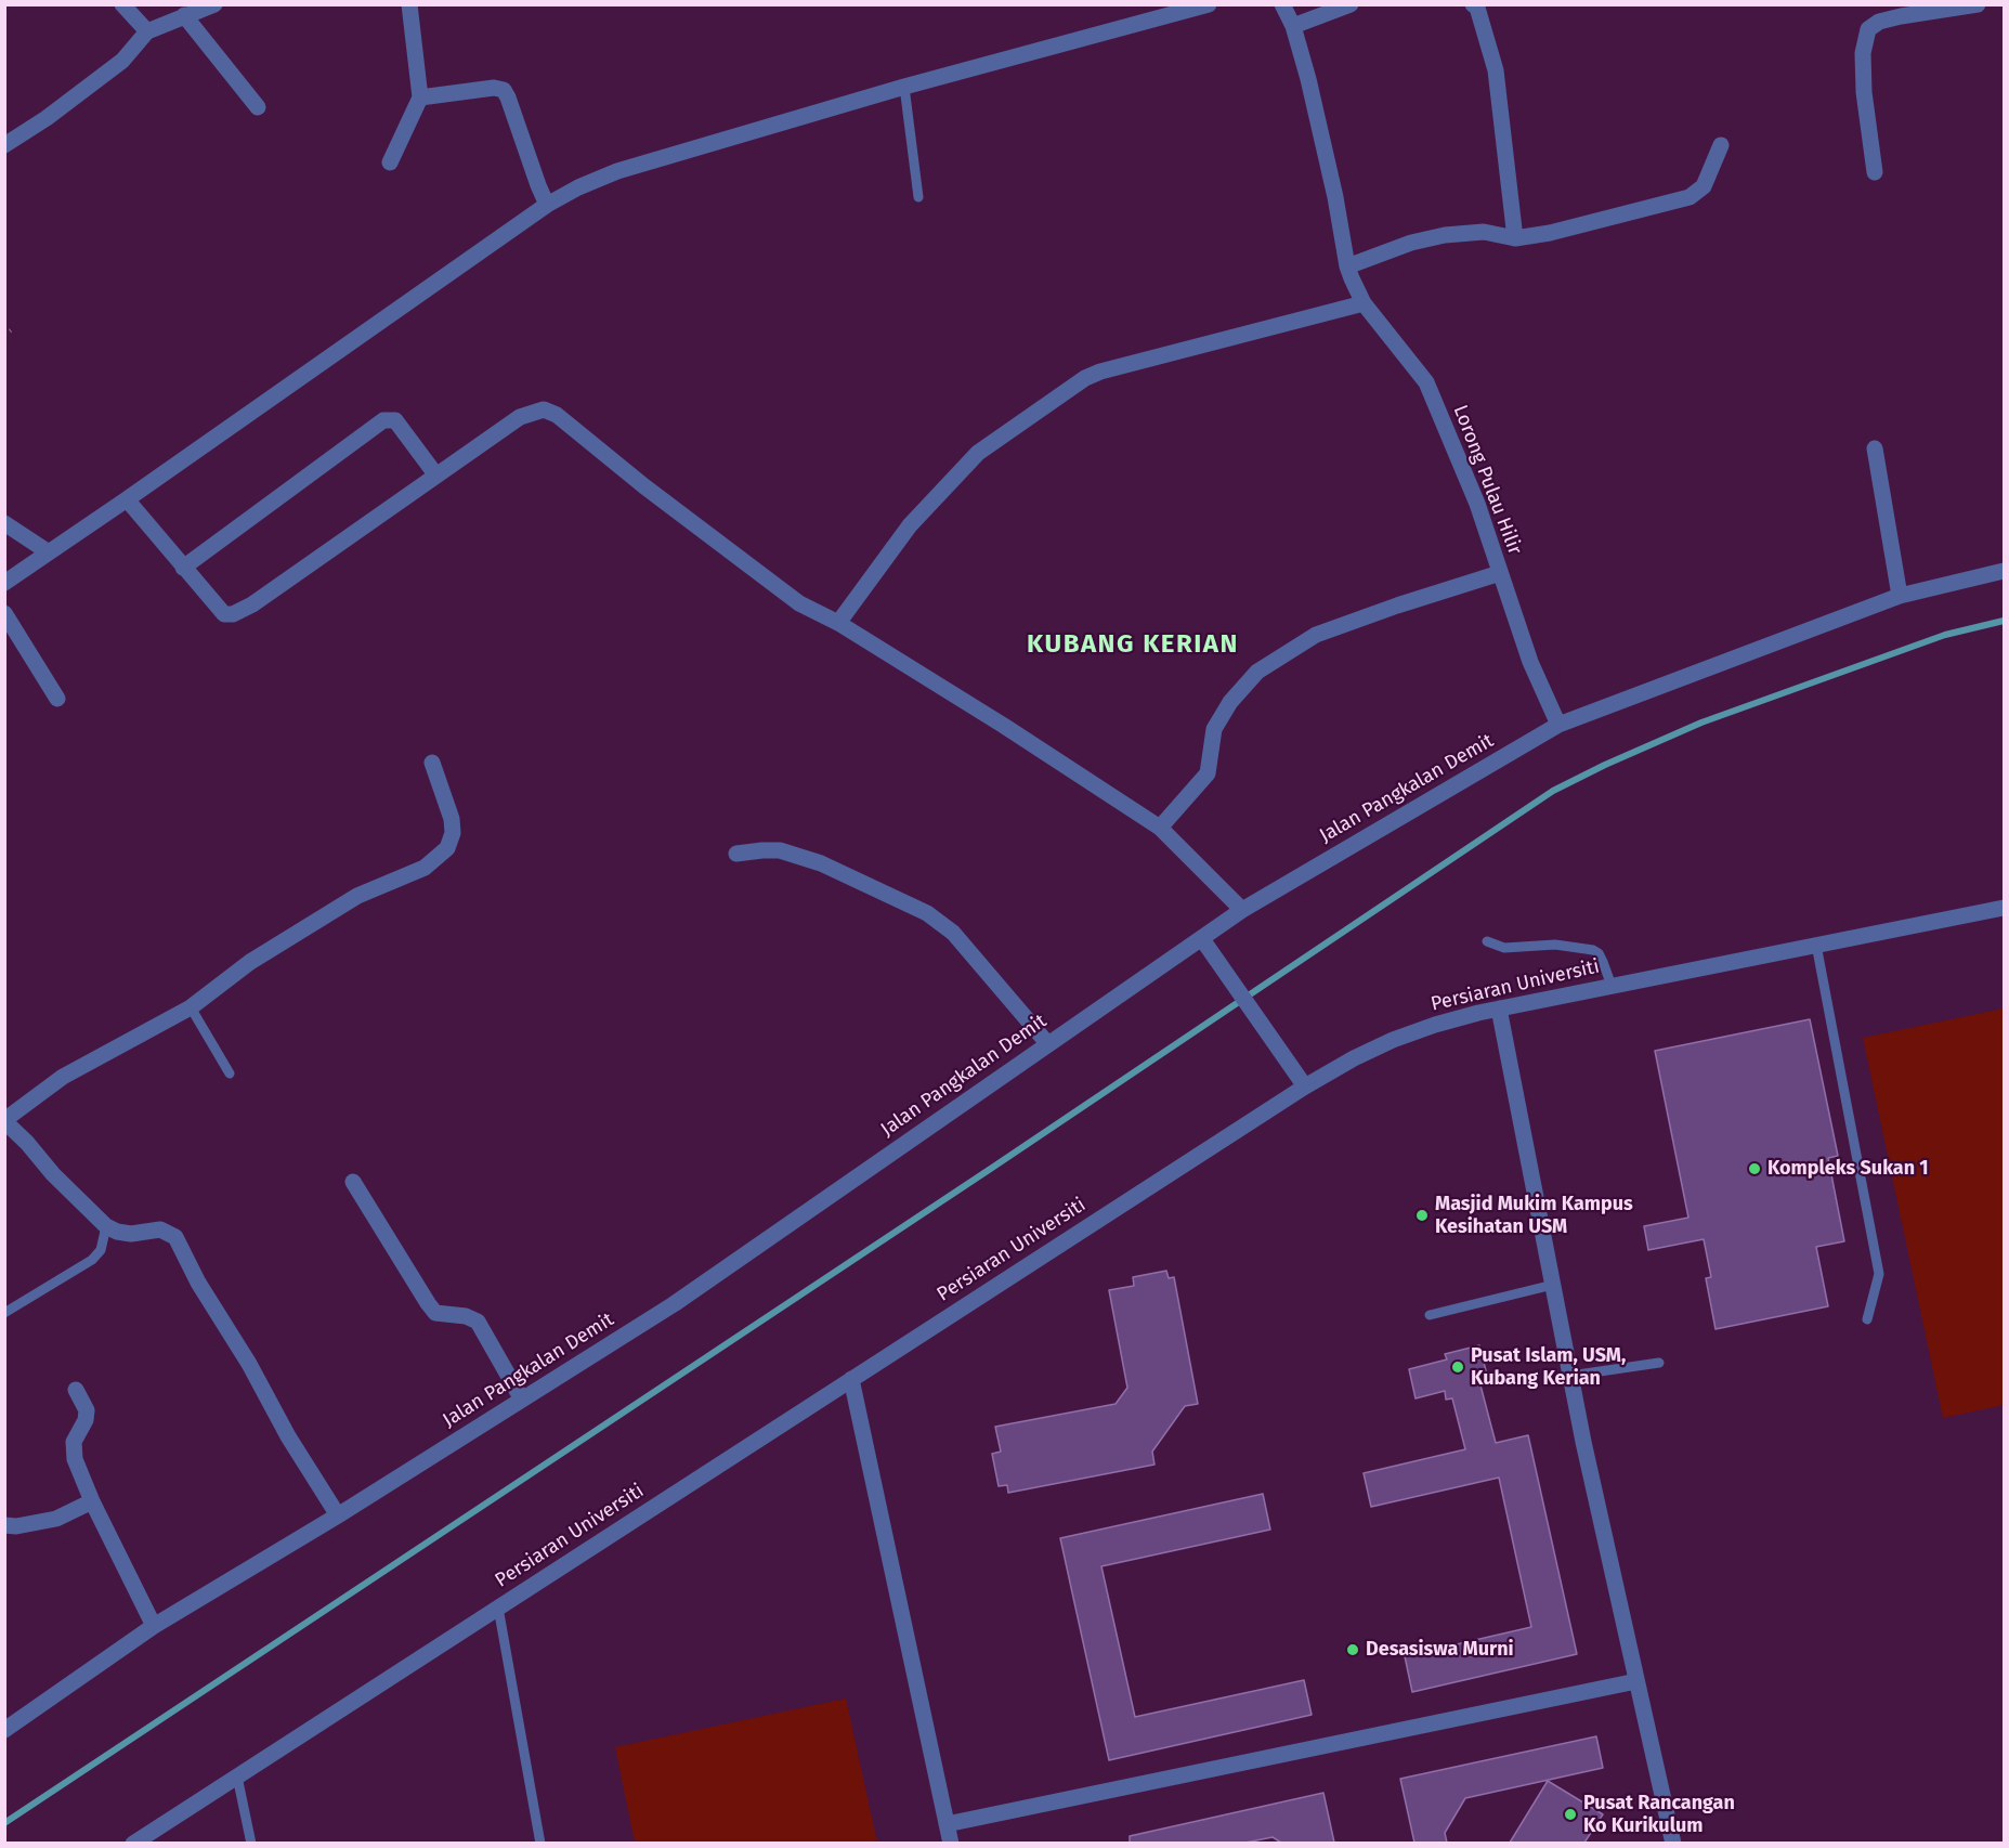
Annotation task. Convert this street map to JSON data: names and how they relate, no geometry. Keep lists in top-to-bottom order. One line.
{"streets":{"street":["Lorong Pulau Hilir","Jalan Pangkalan Demit","Persiaran Universiti"]},"crossings":[["Lorong Pulau Hilir","Jalan Pangkalan Demit"]],"districts":["KUBANG KERIAN"],"places":["Kompleks Sukan 1","Masjid Mukim Kampus Kesihatan USM","Pusat Islam, USM, Kubang Kerian","Desasiswa Murni","Pusat Rancangan Ko Kurikulum"]}
